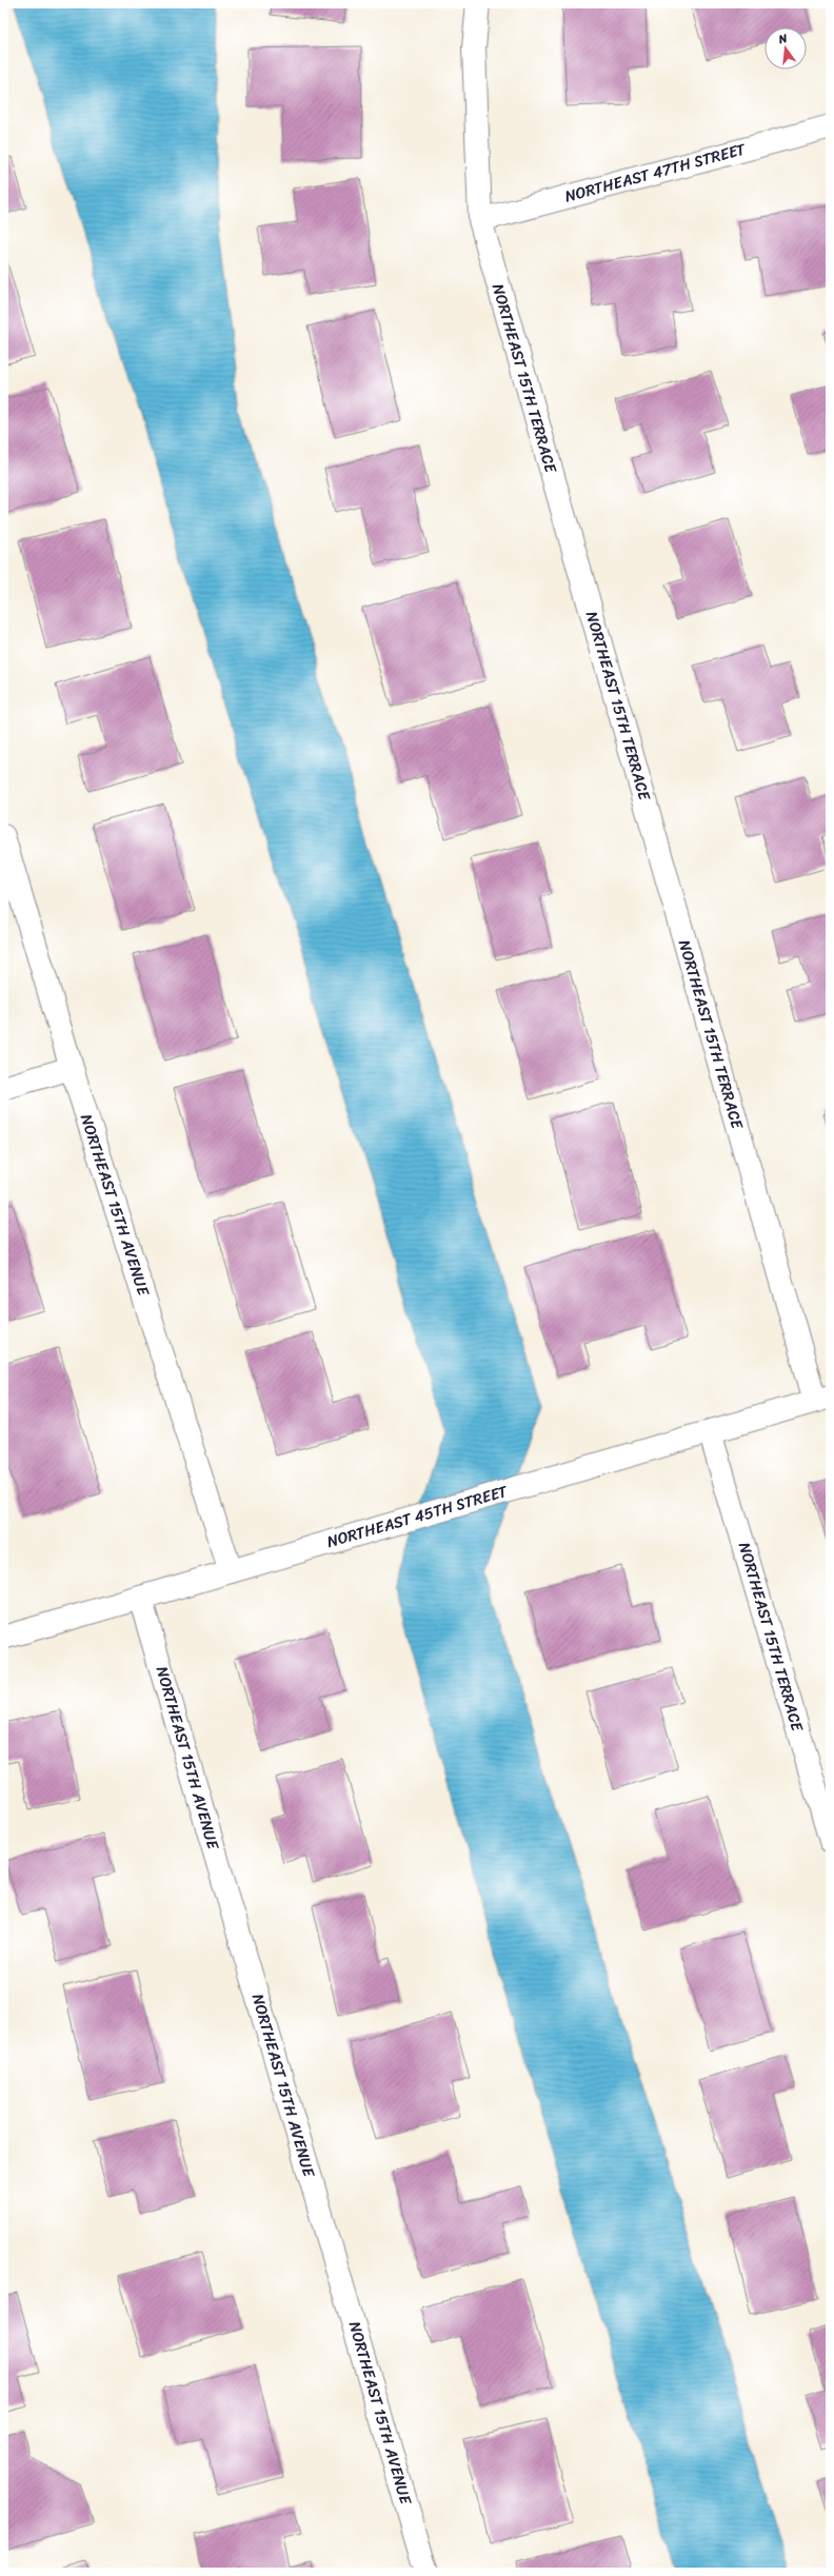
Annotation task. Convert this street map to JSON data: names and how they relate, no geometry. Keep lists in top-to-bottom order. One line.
{"streets":{"street":["NORTHEAST 47TH STREET","NORTHEAST 15TH TERRACE","NORTHEAST 15TH AVENUE","NORTHEAST 45TH STREET"]},"crossings":[["NORTHEAST 47TH STREET","NORTHEAST 15TH TERRACE"],["NORTHEAST 15TH TERRACE","NORTHEAST 45TH STREET"],["NORTHEAST 15TH AVENUE","NORTHEAST 45TH STREET"]],"north":"top"}
